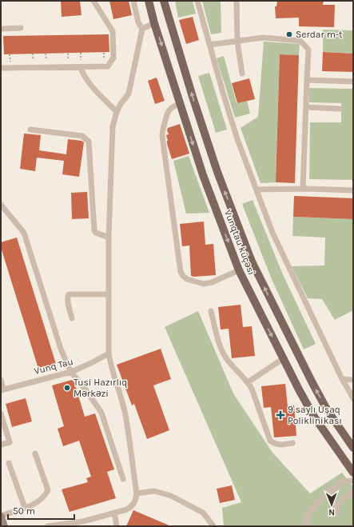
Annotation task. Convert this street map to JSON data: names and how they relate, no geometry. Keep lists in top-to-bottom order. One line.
{"streets":{"main road":["Vunqtau küçəsi"],"lane":["Vunq Tau"]},"places":{"other":["Serdar m-t","Tusi Hazırlıq Mərkəzi"],"health":["9 saylı Uşaq Poliklinikası"]},"scale_bar":"50 m","north":"bottom"}
